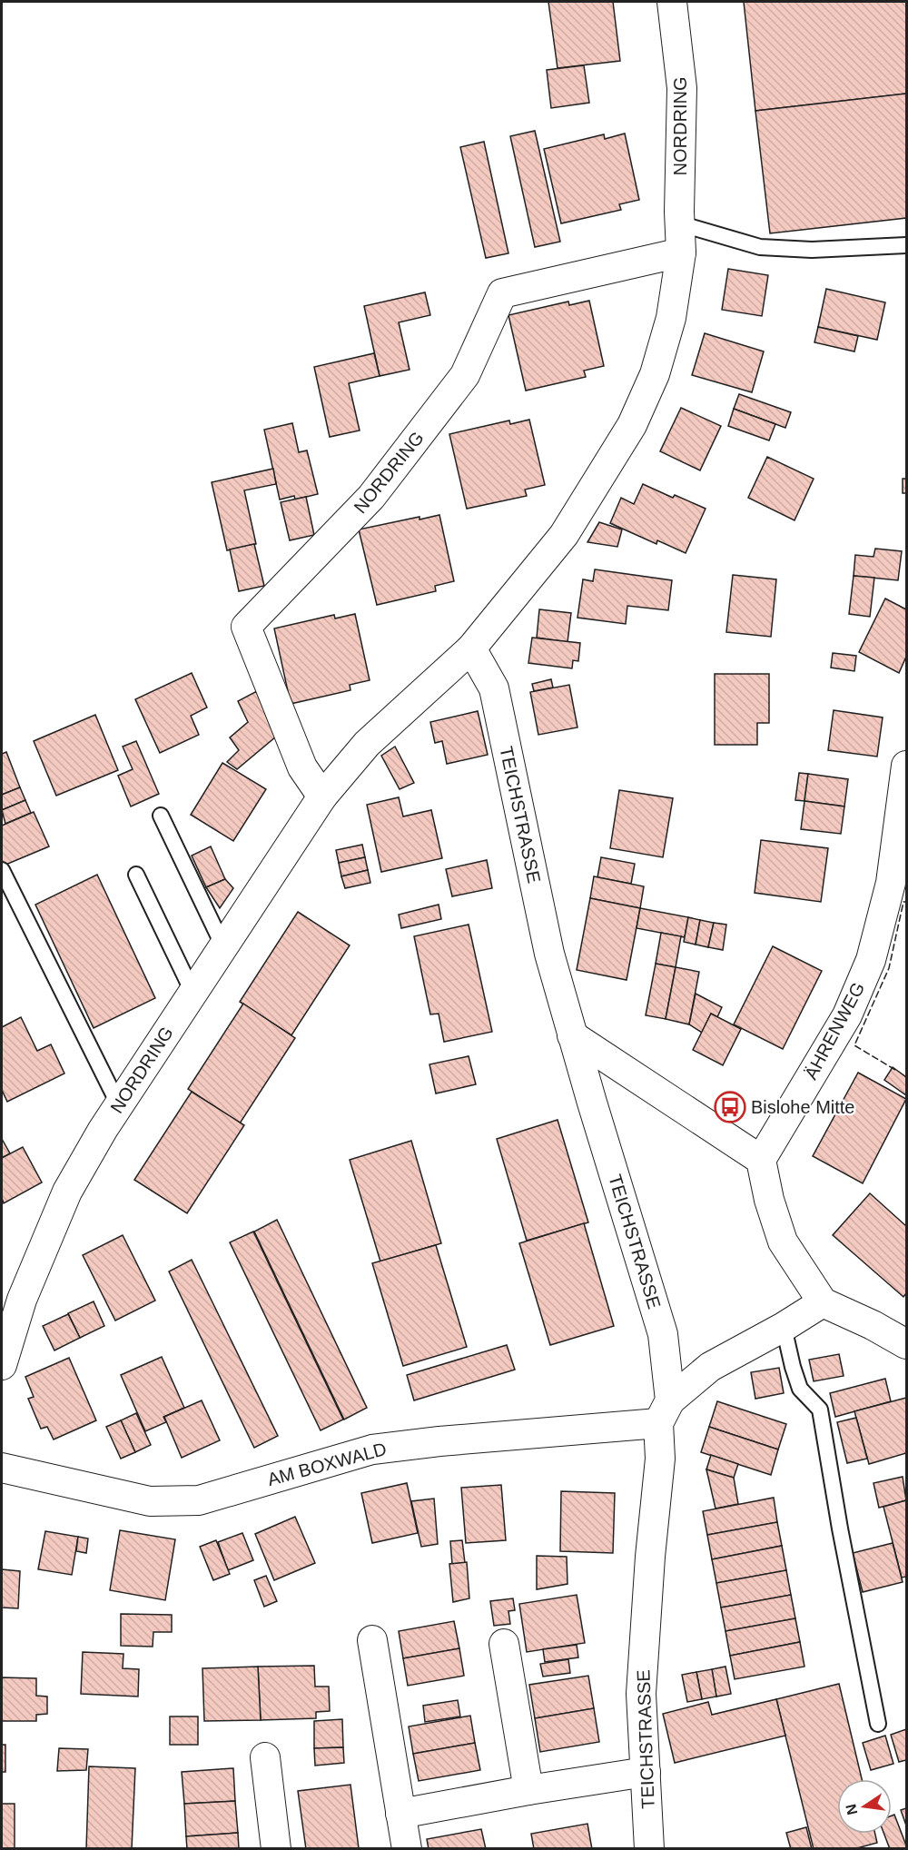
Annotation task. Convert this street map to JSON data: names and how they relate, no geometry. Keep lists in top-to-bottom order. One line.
{"streets":{"street":["NORDRING","TEICHSTRASSE","ÄHRENWEG","AM BOXWALD"]},"crossings":[["NORDRING","TEICHSTRASSE"],["TEICHSTRASSE","AM BOXWALD"]],"places":{"bus stop":["Bislohe Mitte"]},"north":"left"}
